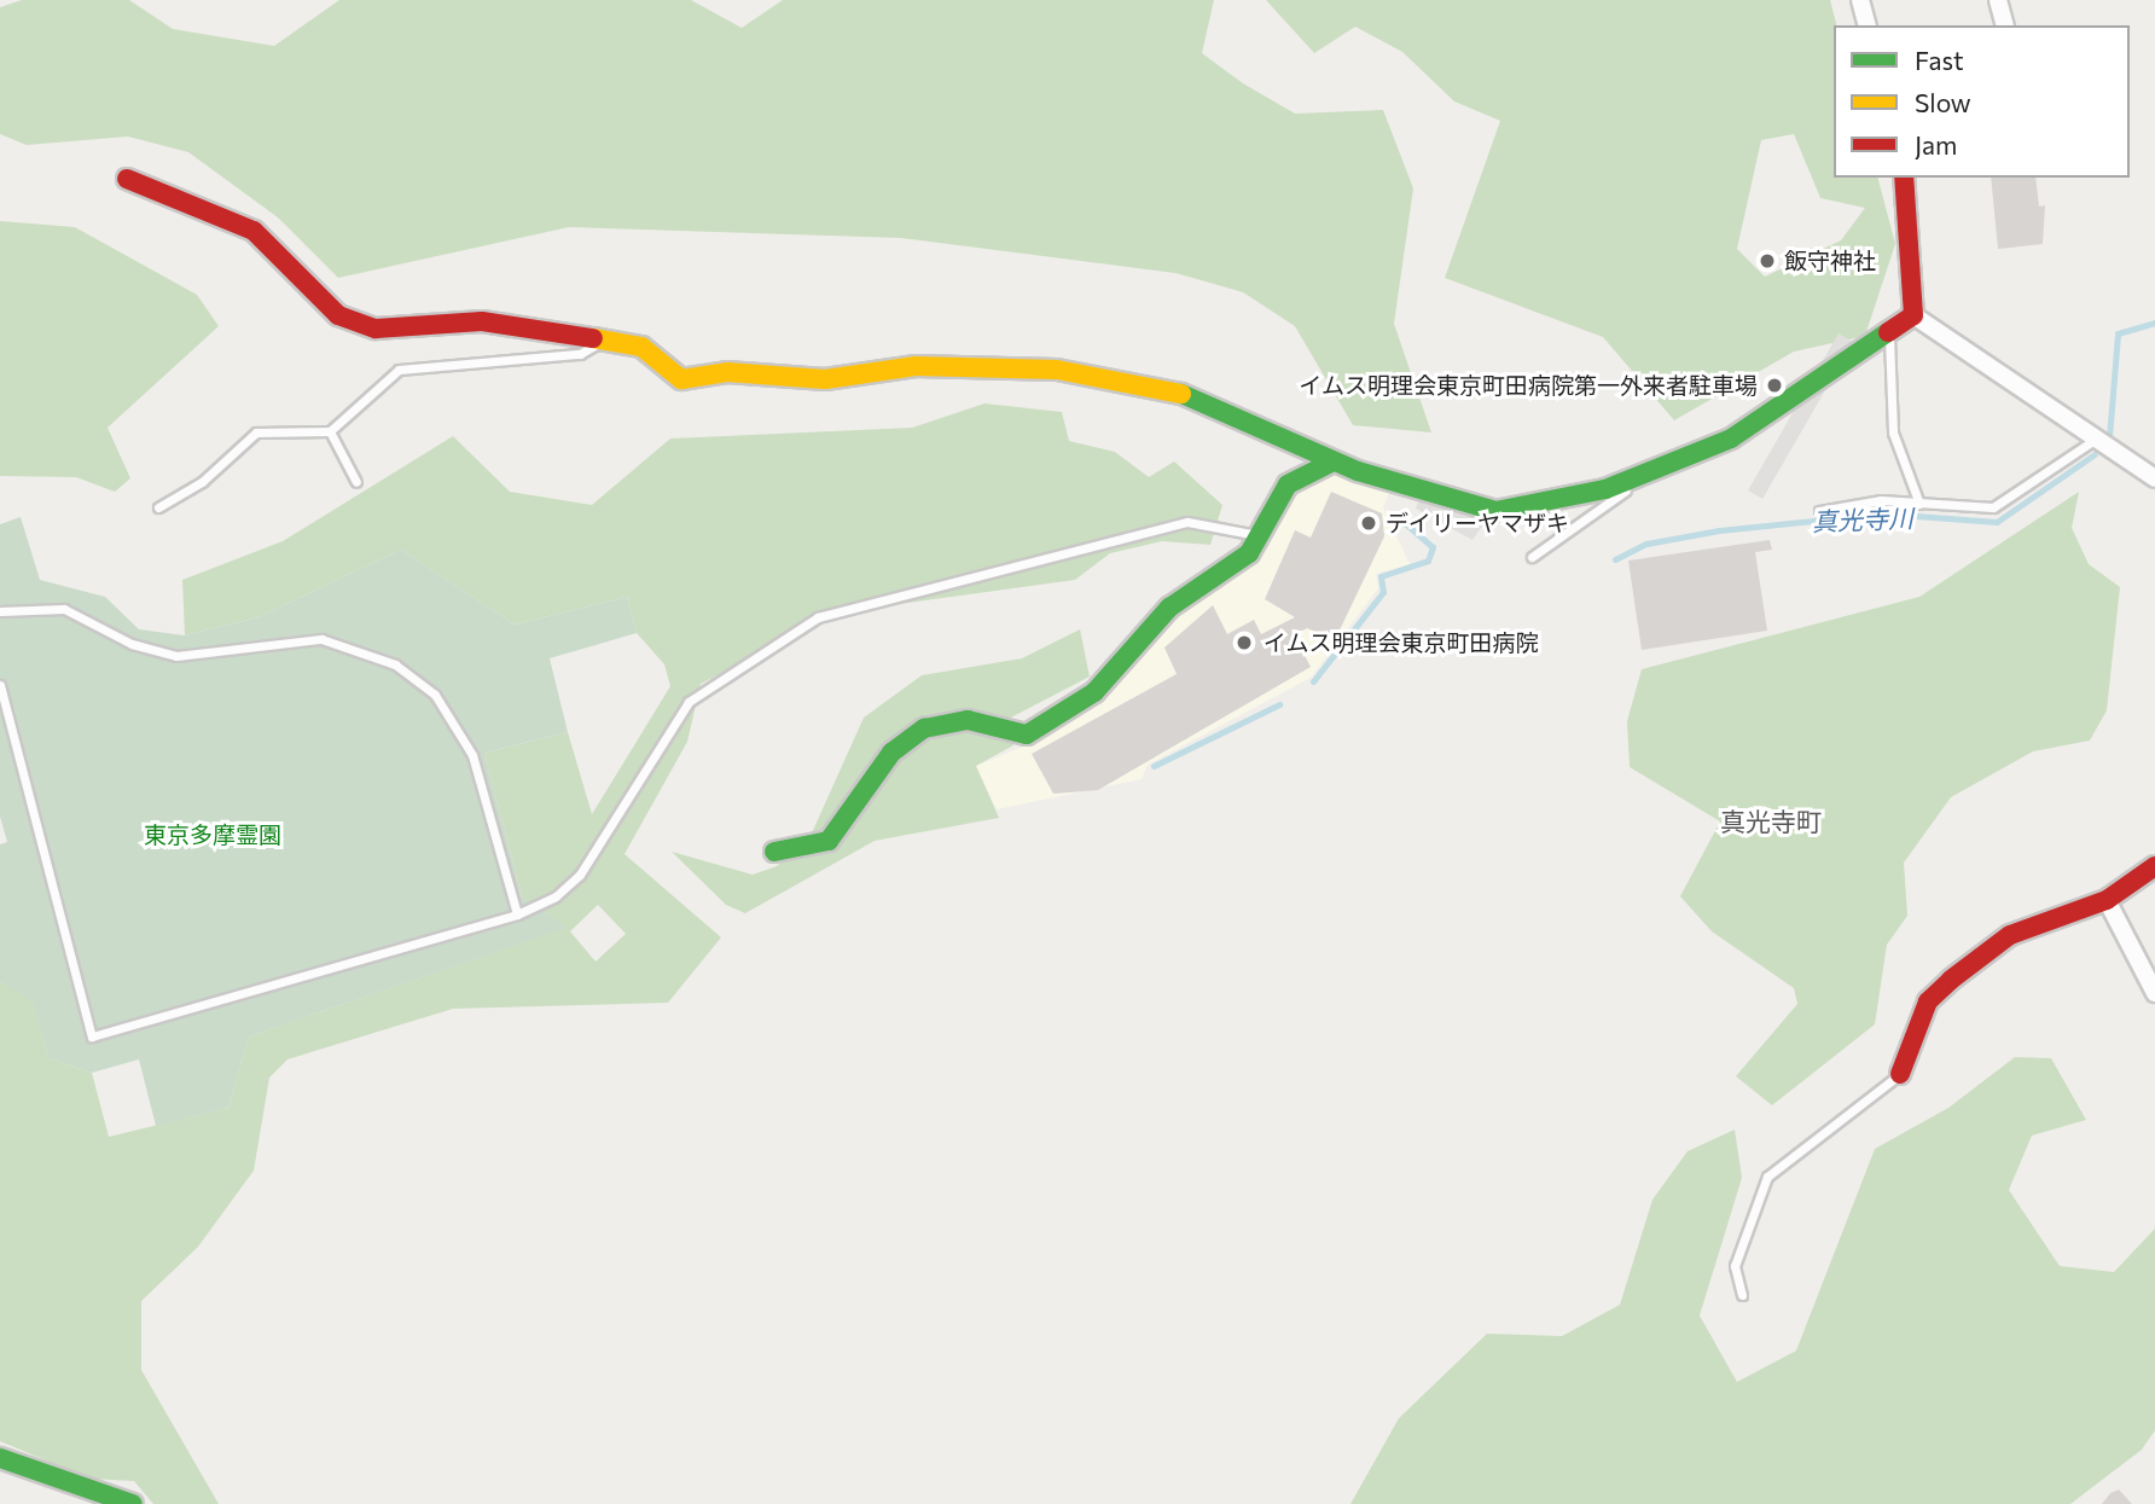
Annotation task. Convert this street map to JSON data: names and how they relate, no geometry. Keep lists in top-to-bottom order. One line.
{"districts":["真光寺町"],"water":["真光寺川"],"parks":["東京多摩霊園"],"places":["飯守神社","イムス明理会東京町田病院第一外来者駐車場","デイリーヤマザキ","イムス明理会東京町田病院"],"legend":["Fast","Slow","Jam"]}
